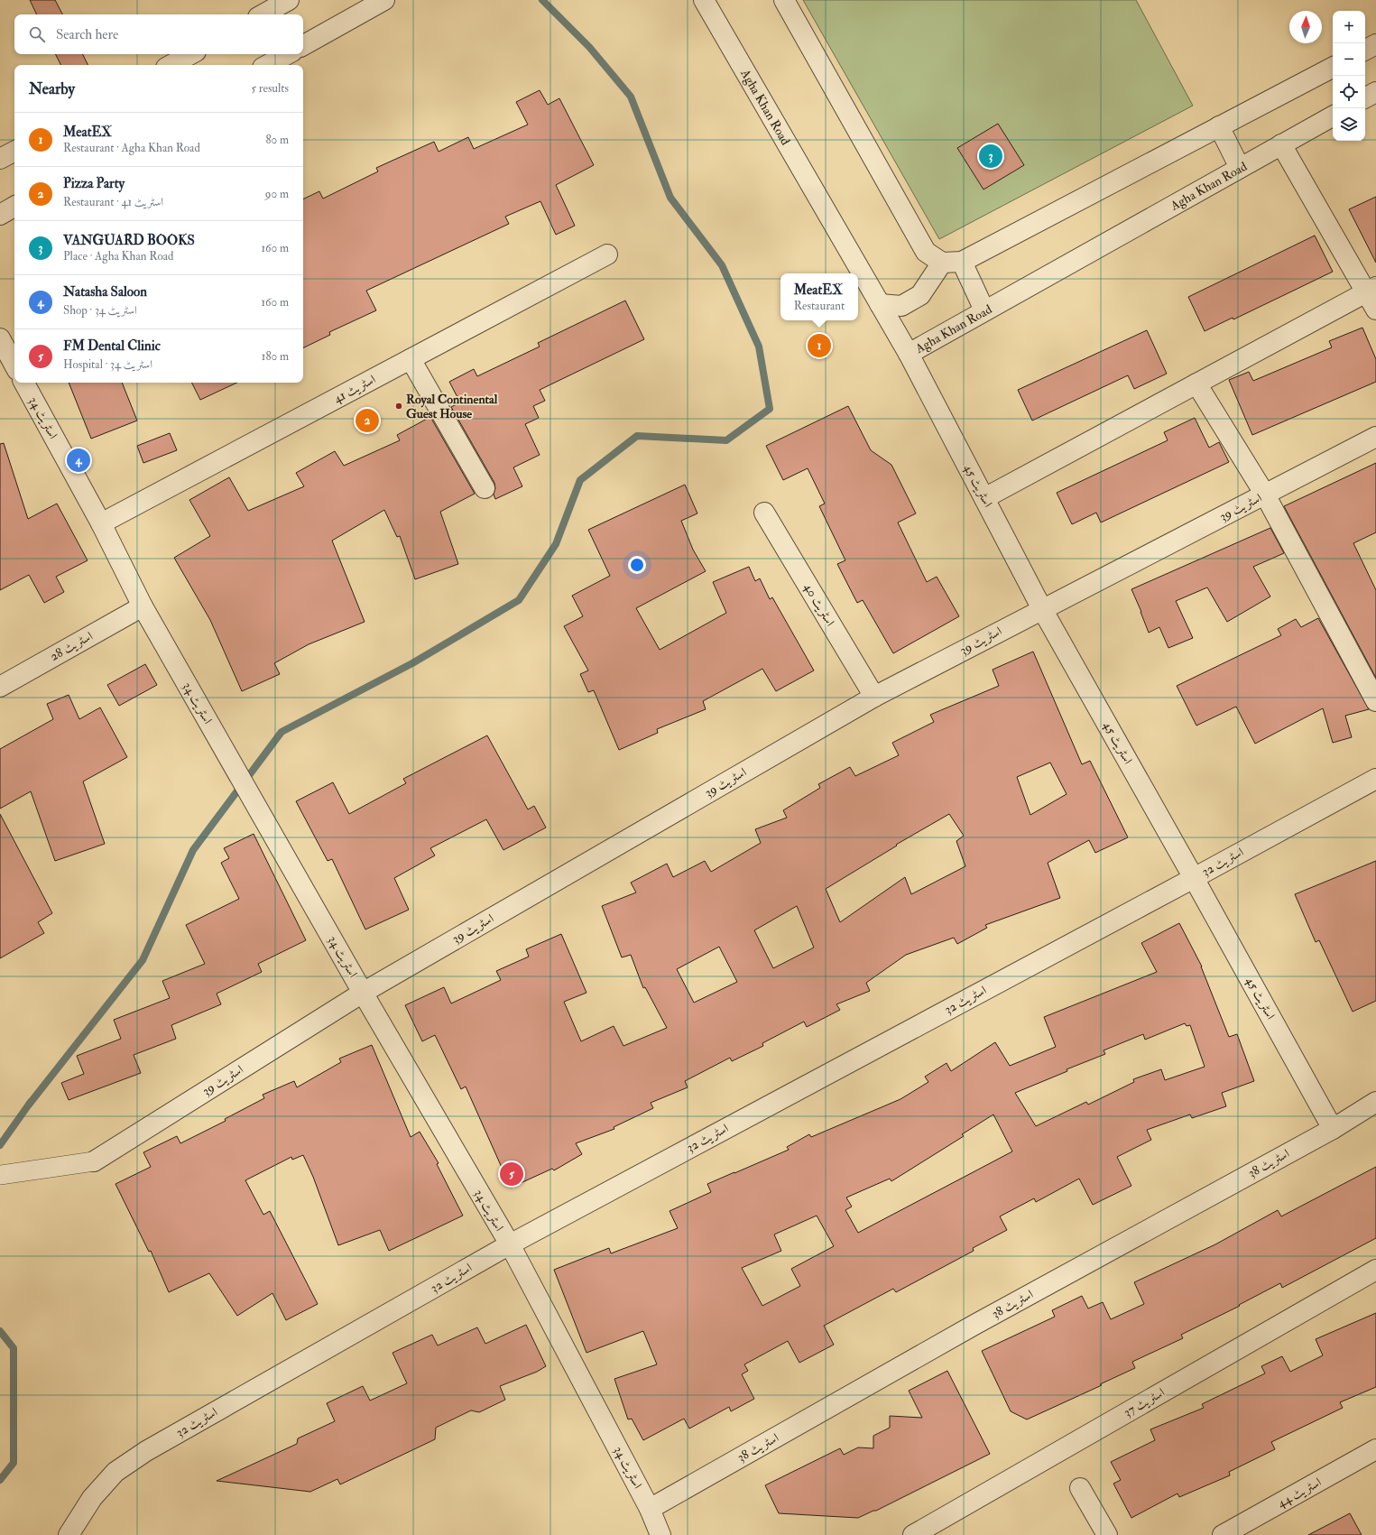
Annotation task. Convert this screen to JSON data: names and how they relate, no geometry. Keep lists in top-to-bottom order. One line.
{"streets":{"street":["Agha Khan Road","اسٹریٹ 41","اسٹریٹ 34","اسٹریٹ 45","اسٹریٹ 39","اسٹریٹ 40","اسٹریٹ 28","اسٹریٹ 32","اسٹریٹ 38","اسٹریٹ 37","اسٹریٹ 44"]},"crossings":[["Agha Khan Road","اسٹریٹ 45"],["اسٹریٹ 41","اسٹریٹ 34"],["اسٹریٹ 34","اسٹریٹ 39"],["اسٹریٹ 34","اسٹریٹ 28"],["اسٹریٹ 34","اسٹریٹ 32"],["اسٹریٹ 34","اسٹریٹ 38"],["اسٹریٹ 45","اسٹریٹ 39"],["اسٹریٹ 45","اسٹریٹ 32"],["اسٹریٹ 45","اسٹریٹ 38"],["اسٹریٹ 39","اسٹریٹ 40"]],"places":["Royal Continental Guest House"],"north":"top","page":{"map_buttons":["+","−"],"search":"Search here","heading":["Nearby","5 results"],"list":[{"mark":"1","name":"MeatEX","note":"Restaurant · Agha Khan Road","value":"80 m"},{"mark":"2","name":"Pizza Party","note":"Restaurant · اسٹریٹ 41","value":"90 m"},{"mark":"3","name":"VANGUARD BOOKS","note":"Place · Agha Khan Road","value":"160 m"},{"mark":"4","name":"Natasha Saloon","note":"Shop · اسٹریٹ 34","value":"160 m"},{"mark":"5","name":"FM Dental Clinic","note":"Hospital · اسٹریٹ 34","value":"180 m"}],"pins":["3","1","2","4","5"],"popup":["MeatEX","Restaurant"]}}
